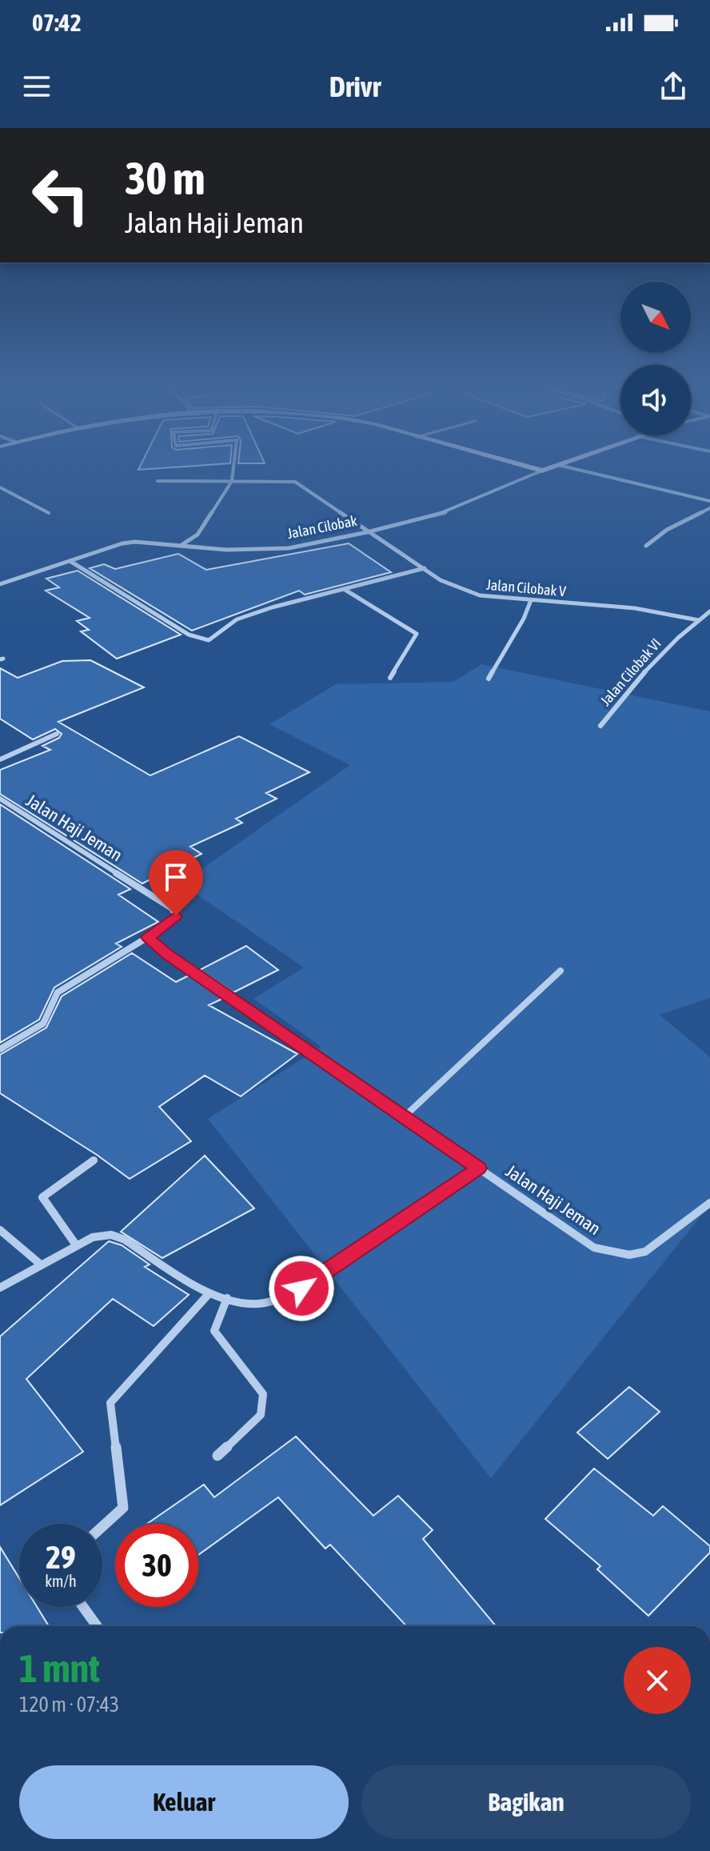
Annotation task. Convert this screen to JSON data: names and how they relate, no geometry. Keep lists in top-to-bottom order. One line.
{"streets":{"street":["Jalan Cilobak","Jalan Cilobak V","Jalan Cilobak VI","Jalan Haji Jeman"]},"crossings":[["Jalan Cilobak","Jalan Cilobak V"],["Jalan Cilobak V","Jalan Cilobak VI"]],"north":"bottom right","page":{"status":"07:42","header":"Drivr","turn":["30 m","Jalan Haji Jeman"],"speed":"29 km/h","limit":"30","heading":["1 mnt","120 m · 07:43"],"buttons":["Keluar","Bagikan"]}}
